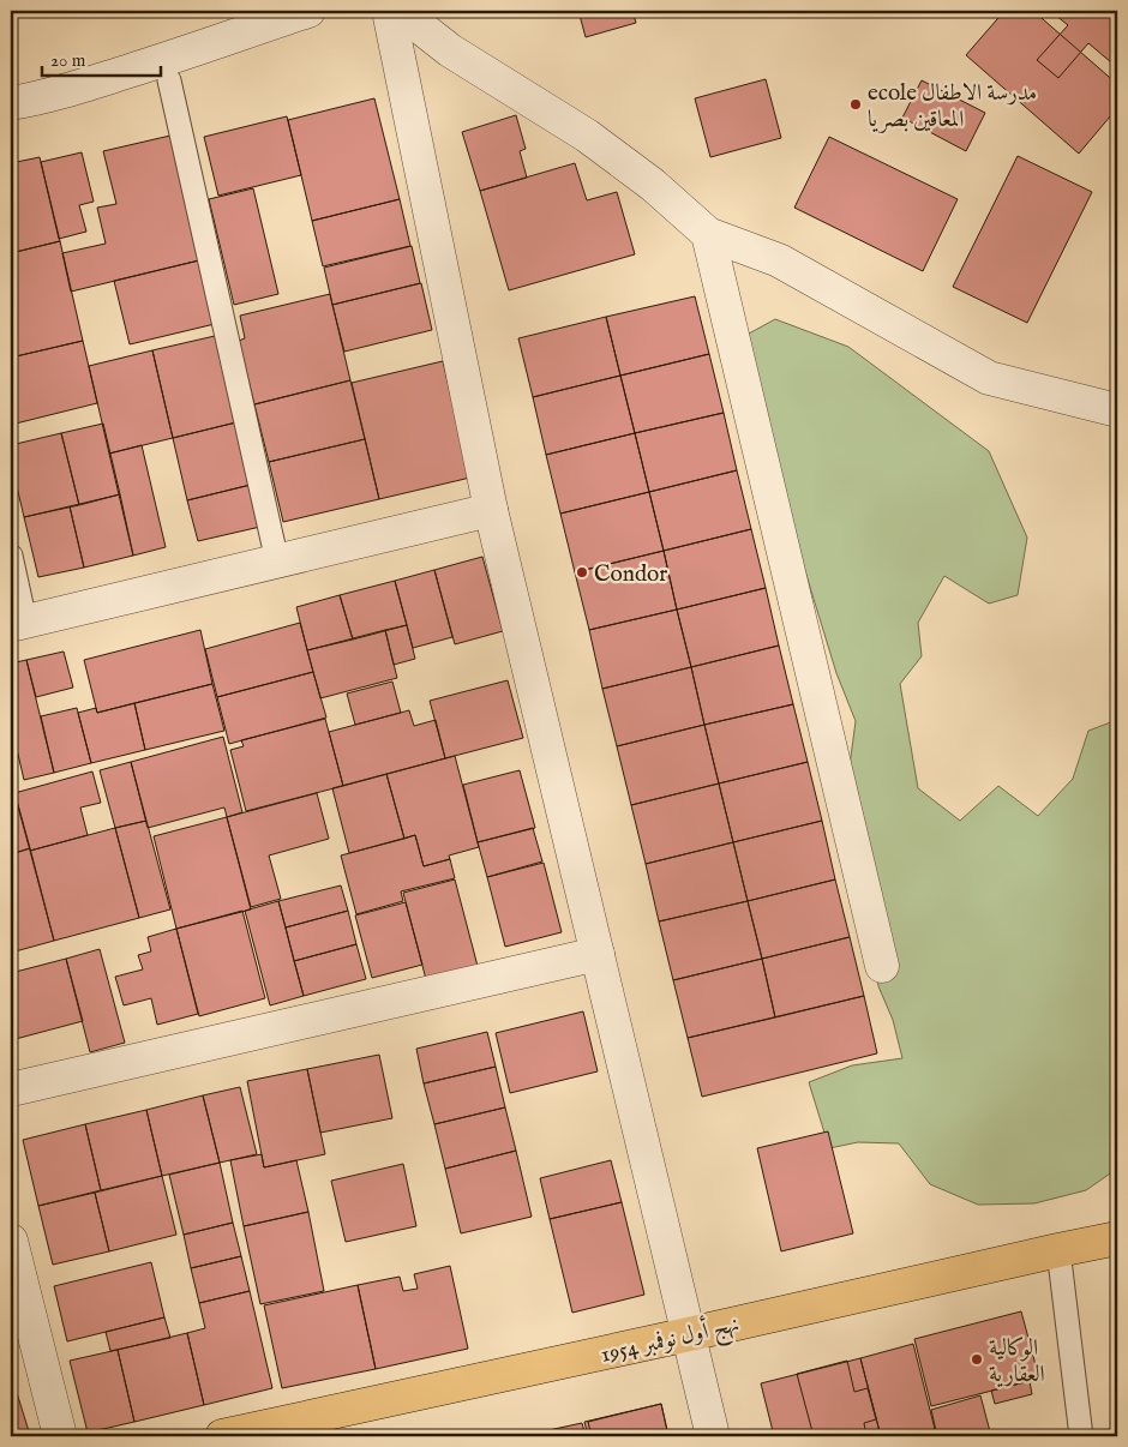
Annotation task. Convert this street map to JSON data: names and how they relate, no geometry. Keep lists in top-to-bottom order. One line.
{"streets":{"main road":["نهج أول نوفمبر 1954"]},"places":["ecole مدرسة الاطفال المعاقين بصريا","Condor","الوكالية العقارية"],"scale_bar":"20 m"}
